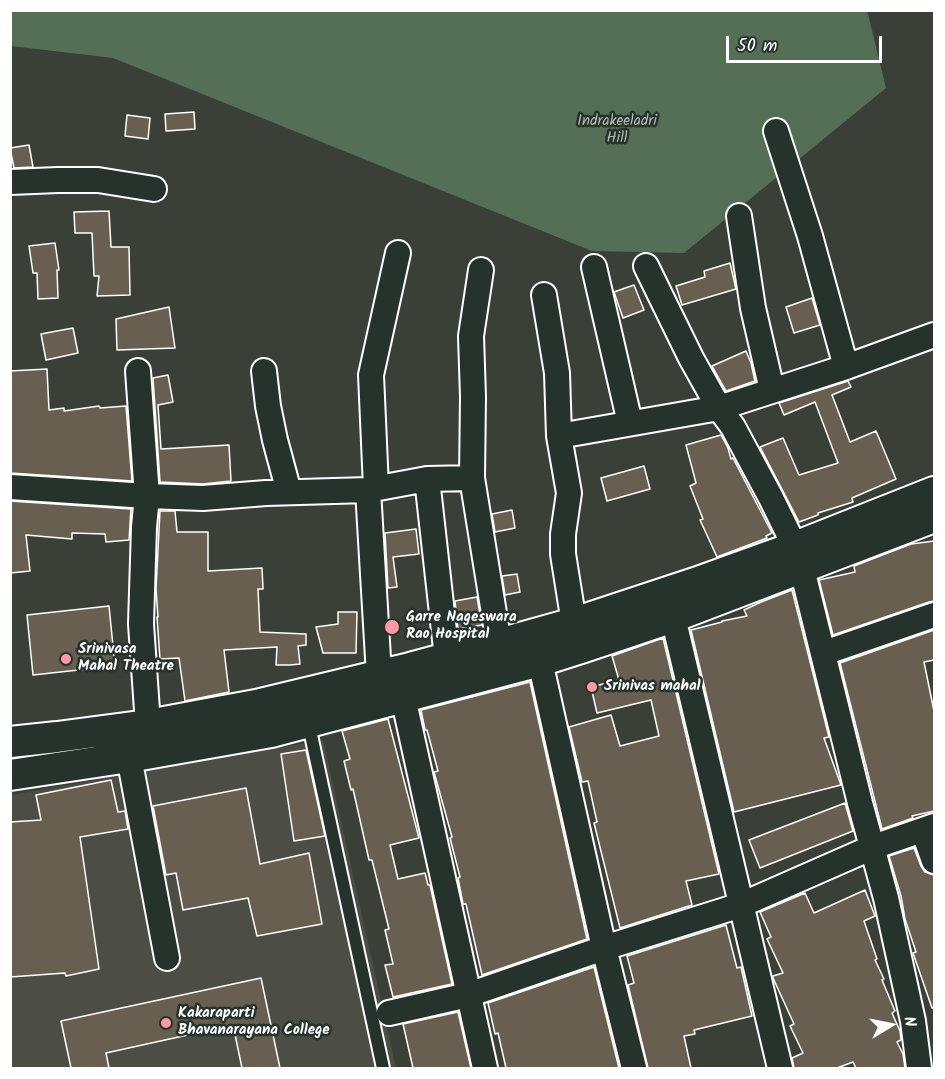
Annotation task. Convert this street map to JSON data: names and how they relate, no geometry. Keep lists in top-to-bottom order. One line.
{"parks":["Indrakeeladri Hill"],"places":["Garre Nageswara Rao Hospital","Srinivasa Mahal Theatre","Srinivas mahal","Kakaraparti Bhavanarayana College"],"scale_bar":"50 m","north":"right"}
